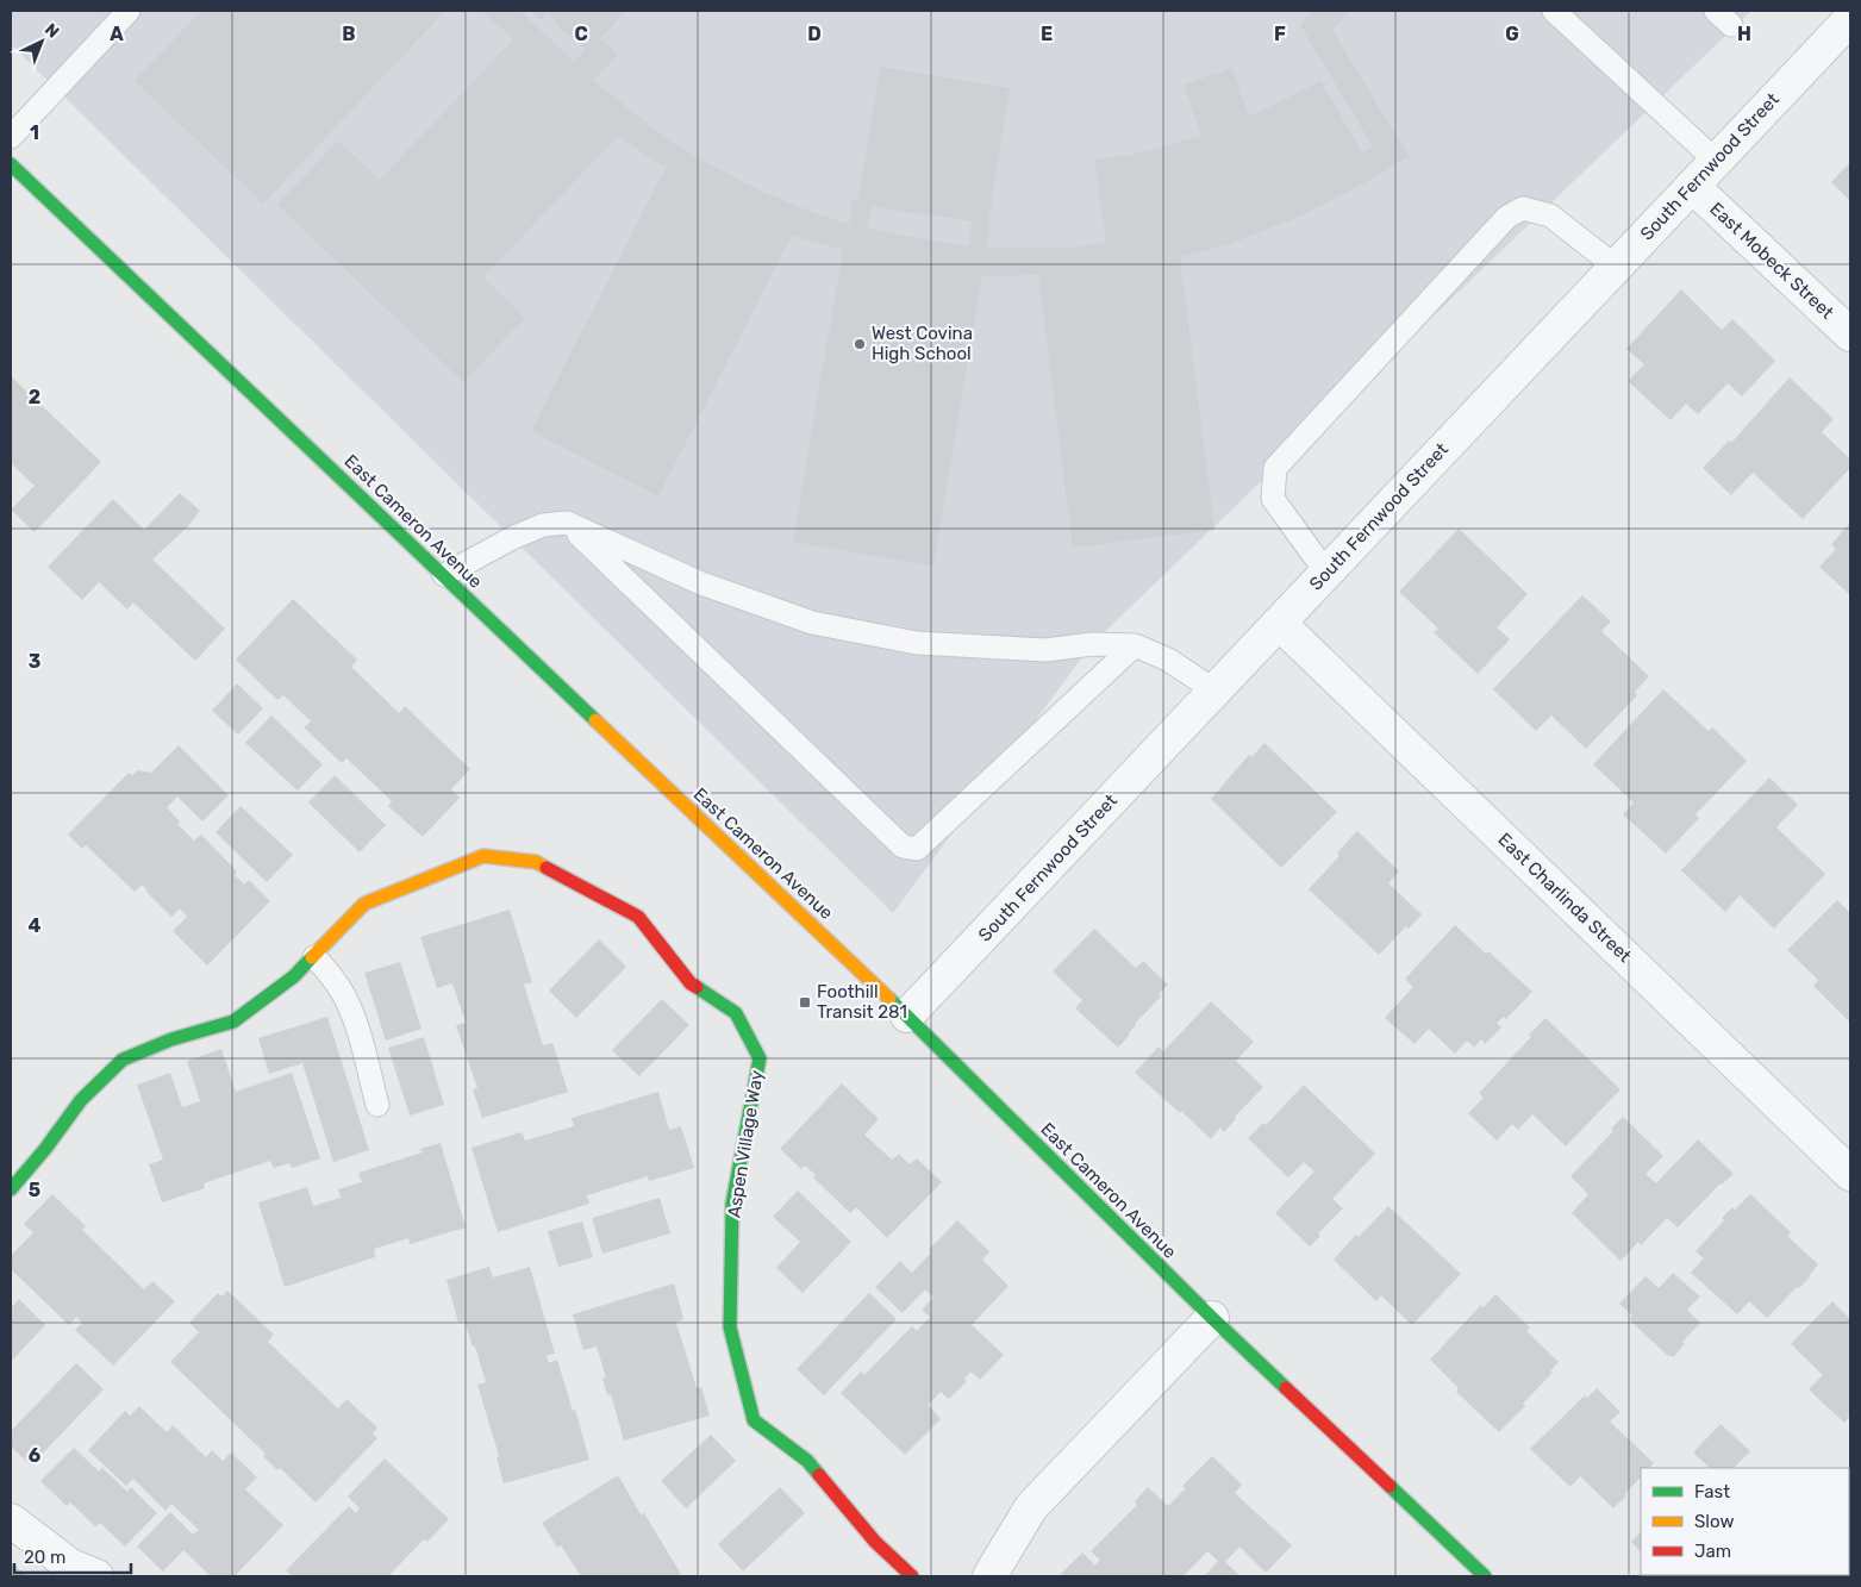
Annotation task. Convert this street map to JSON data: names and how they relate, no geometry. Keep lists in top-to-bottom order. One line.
{"streets":{"main road":["East Cameron Avenue","Aspen Village Way"],"street":["South Fernwood Street","East Mobeck Street","East Charlinda Street"]},"crossings":[["South Fernwood Street","East Mobeck Street"],["South Fernwood Street","East Cameron Avenue"],["South Fernwood Street","East Charlinda Street"]],"places":{"other":["West Covina High School"],"transit":["Foothill Transit 281"]},"legend":["Fast","Slow","Jam"],"scale_bar":"20 m","north":"top right","grid":{"columns":["A","B","C","D","E","F","G","H"],"rows":["1","2","3","4","5","6"]}}
